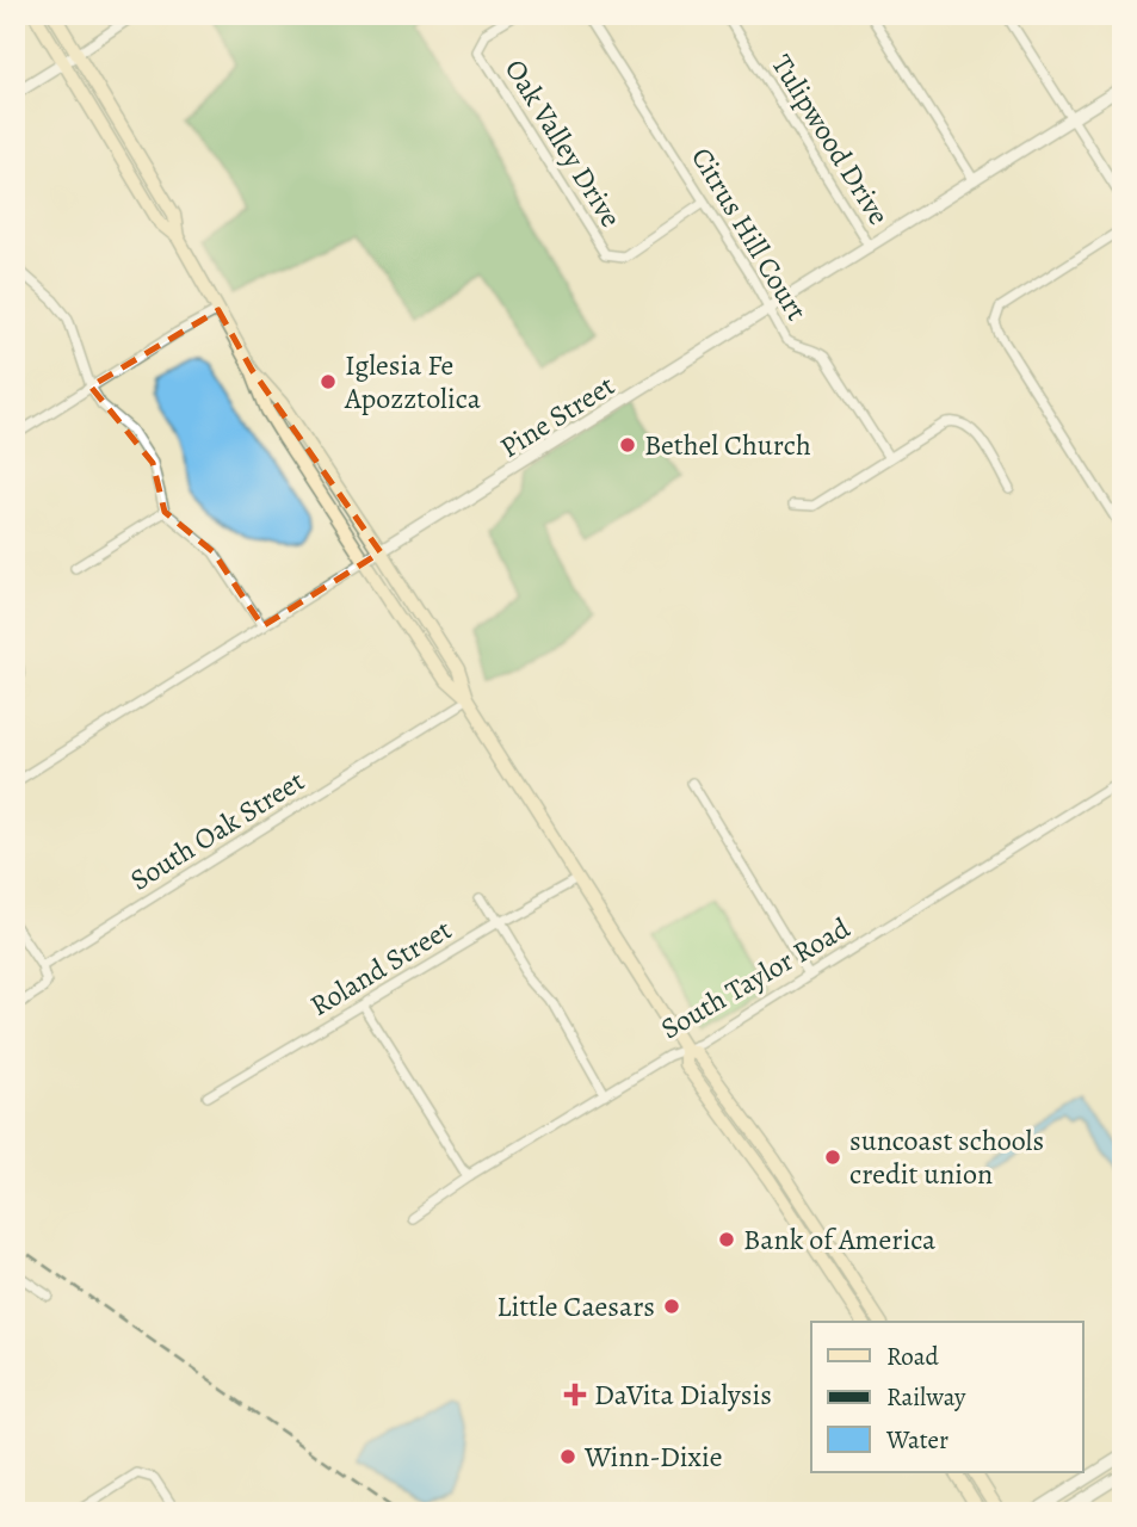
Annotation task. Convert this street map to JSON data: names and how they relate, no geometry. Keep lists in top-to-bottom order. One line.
{"streets":{"street":["Tulipwood Drive","Oak Valley Drive","Citrus Hill Court","Pine Street","South Oak Street","Roland Street","South Taylor Road"]},"crossings":[["Tulipwood Drive","Pine Street"],["Oak Valley Drive","Citrus Hill Court"],["Citrus Hill Court","Pine Street"]],"places":{"other":["Iglesia Fe Apozztolica","Bethel Church","suncoast schools credit union","Bank of America","Little Caesars","Winn-Dixie"],"health":["DaVita Dialysis"]},"legend":["Road","Railway","Water"]}
